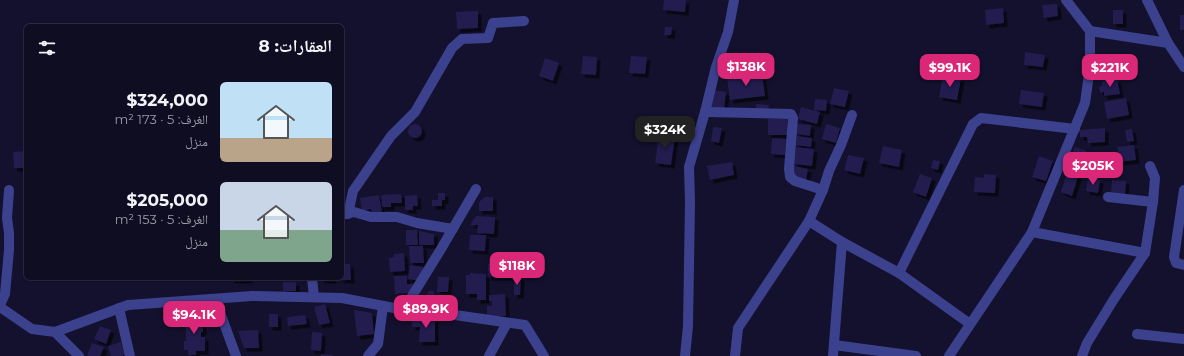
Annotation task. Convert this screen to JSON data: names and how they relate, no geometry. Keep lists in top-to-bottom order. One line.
{"page":{"heading":"العقارات: 8","price":["$138K","$99.1K","$221K","$324K","$205K","$118K","$89.9K","$94.1K"],"list":[{"name":"$324,000","note":"الغرف: 5 · 173 m² · منزل"},{"name":"$205,000","note":"الغرف: 5 · 153 m² · منزل"}]}}
